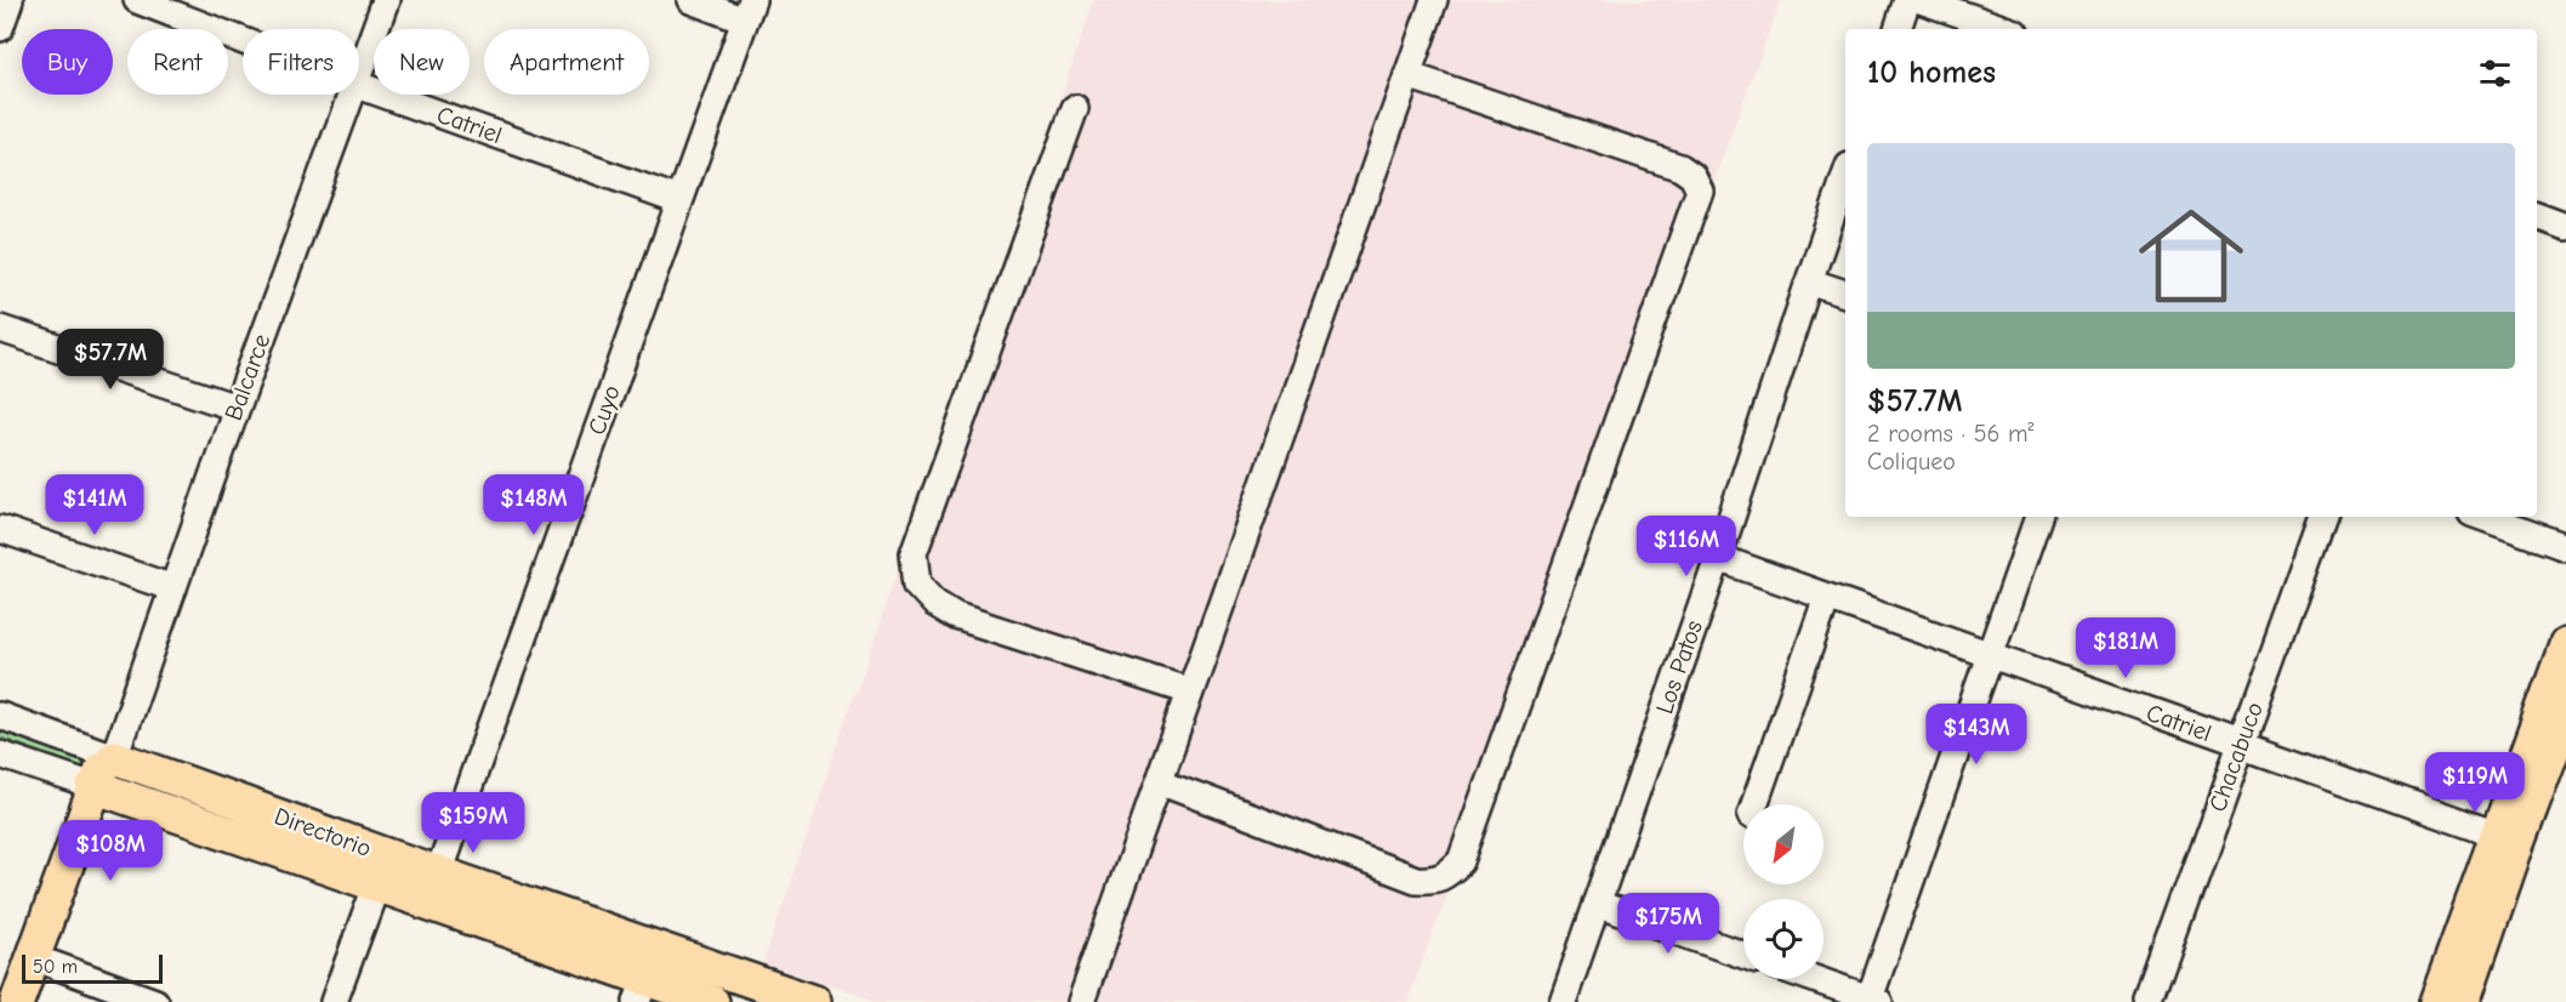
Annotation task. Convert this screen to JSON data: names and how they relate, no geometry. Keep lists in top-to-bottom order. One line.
{"streets":{"main road":["Directorio"],"street":["Catriel","Balcarce","Cuyo","Los Patos","Chacabuco"]},"crossings":[["Catriel","Cuyo"],["Catriel","Los Patos"],["Catriel","Chacabuco"],["Balcarce","Directorio"],["Cuyo","Directorio"]],"scale_bar":"50 m","north":"bottom left","page":{"chip":["Buy","Rent","Filters","New","Apartment"],"heading":"10 homes","list":[{"name":"$57.7M","note":"2 rooms · 56 m² · Coliqueo"}],"price":["$57.7M","$141M","$148M","$116M","$181M","$143M","$119M","$159M","$108M","$175M"],"scale":"50 m"}}
